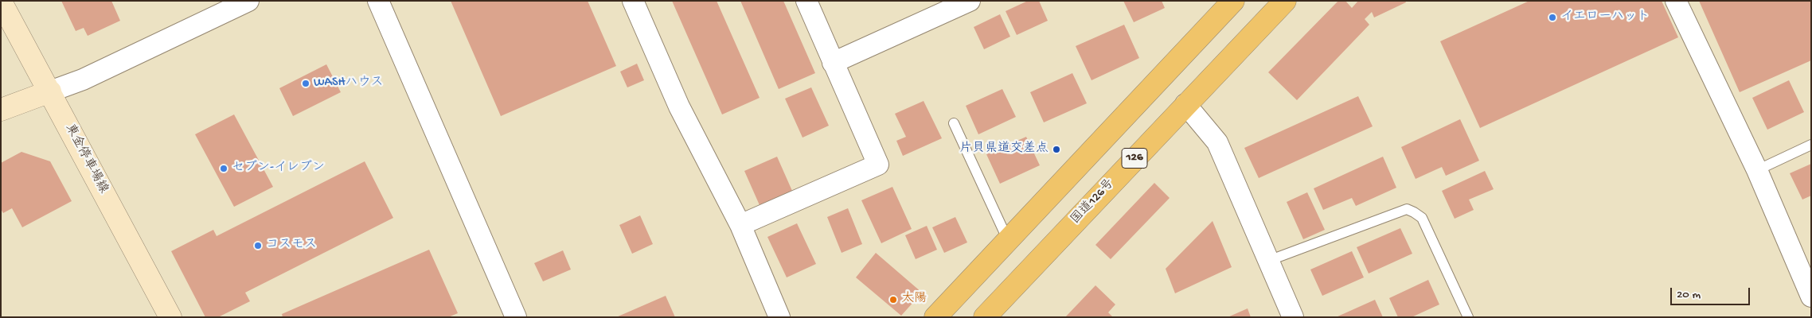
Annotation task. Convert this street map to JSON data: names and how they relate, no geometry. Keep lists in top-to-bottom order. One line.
{"streets":{"highway":["126","国道126号"],"main road":["東金停車場線"]},"places":["イエローハット","WASHハウス","片貝県道交差点","セブン-イレブン","コスモス","太陽"],"scale_bar":"20 m"}
